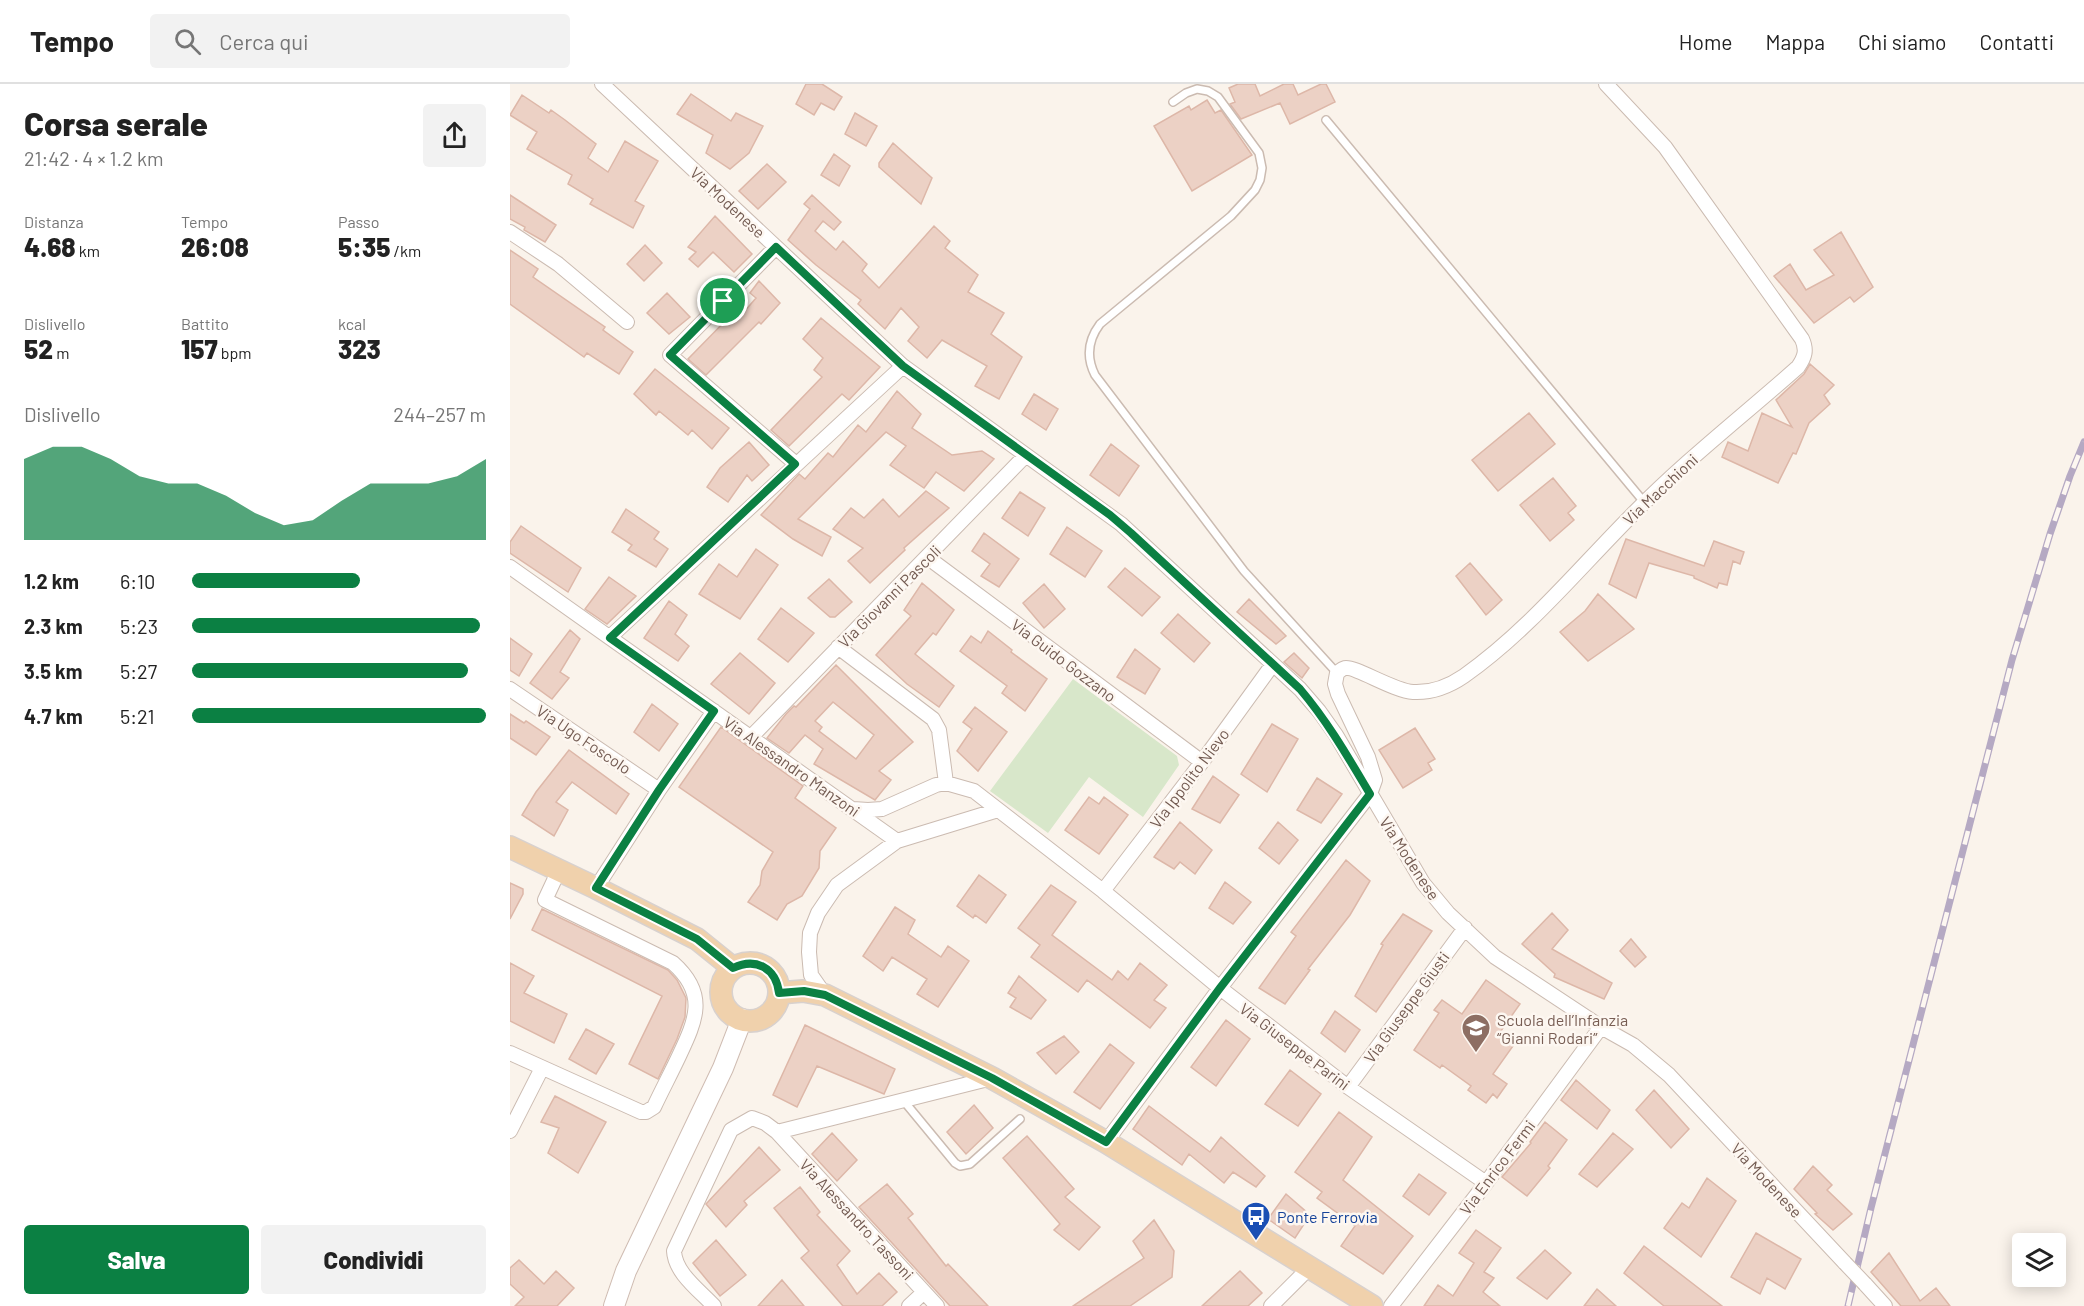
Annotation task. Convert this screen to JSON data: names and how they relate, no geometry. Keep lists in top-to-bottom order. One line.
{"streets":{"street":["Via Modenese","Via Macchioni","Via Giovanni Pascoli","Via Guido Gozzano","Via Ugo Foscolo","Via Alessandro Manzoni","Via Ippolito Nievo","Via Giuseppe Giusti","Via Giuseppe Parini","Via Enrico Fermi","Via Alessandro Tassoni"]},"crossings":[["Via Modenese","Via Giovanni Pascoli"],["Via Modenese","Via Ippolito Nievo"],["Via Modenese","Via Giuseppe Giusti"],["Via Modenese","Via Enrico Fermi"],["Via Giovanni Pascoli","Via Guido Gozzano"],["Via Giovanni Pascoli","Via Alessandro Manzoni"],["Via Guido Gozzano","Via Ippolito Nievo"],["Via Ippolito Nievo","Via Giuseppe Parini"],["Via Giuseppe Giusti","Via Giuseppe Parini"],["Via Giuseppe Parini","Via Enrico Fermi"]],"places":{"school or university":["Scuola dell’Infanzia “Gianni Rodari”"],"bus stop":["Ponte Ferrovia"]},"page":{"header":"Tempo","search":"Cerca qui","nav":["Home","Mappa","Chi siamo","Contatti"],"heading":["Corsa serale","21:42 · 4 × 1.2 km"],"stats":[["Distanza","4.68 km"],["Tempo","26:08"],["Passo","5:35 /km"],["Dislivello","52 m"],["Battito","157 bpm"],["kcal","323"]],"chart":["Dislivello","244–257 m"],"list":[{"name":"1.2 km","note":"6:10"},{"name":"2.3 km","note":"5:23"},{"name":"3.5 km","note":"5:27"},{"name":"4.7 km","note":"5:21"}],"buttons":["Salva","Condividi"]}}
